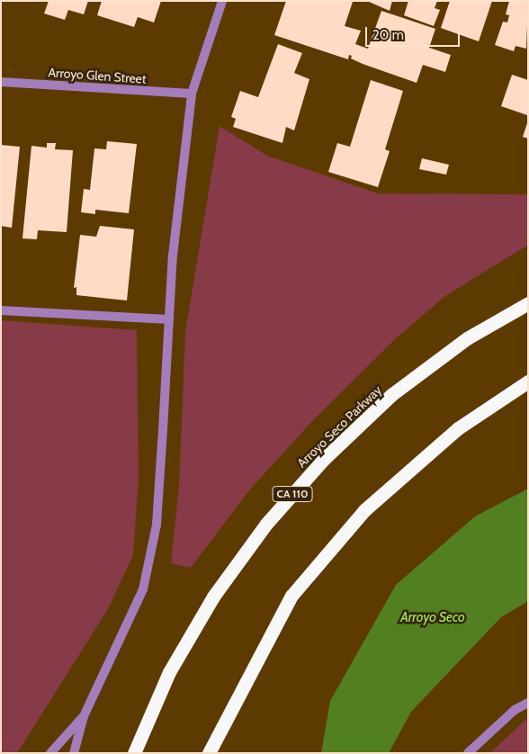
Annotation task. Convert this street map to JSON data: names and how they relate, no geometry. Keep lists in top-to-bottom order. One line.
{"streets":{"highway":["Arroyo Seco Parkway","CA 110"],"street":["Arroyo Glen Street"]},"water":["Arroyo Seco"],"scale_bar":"20 m"}
